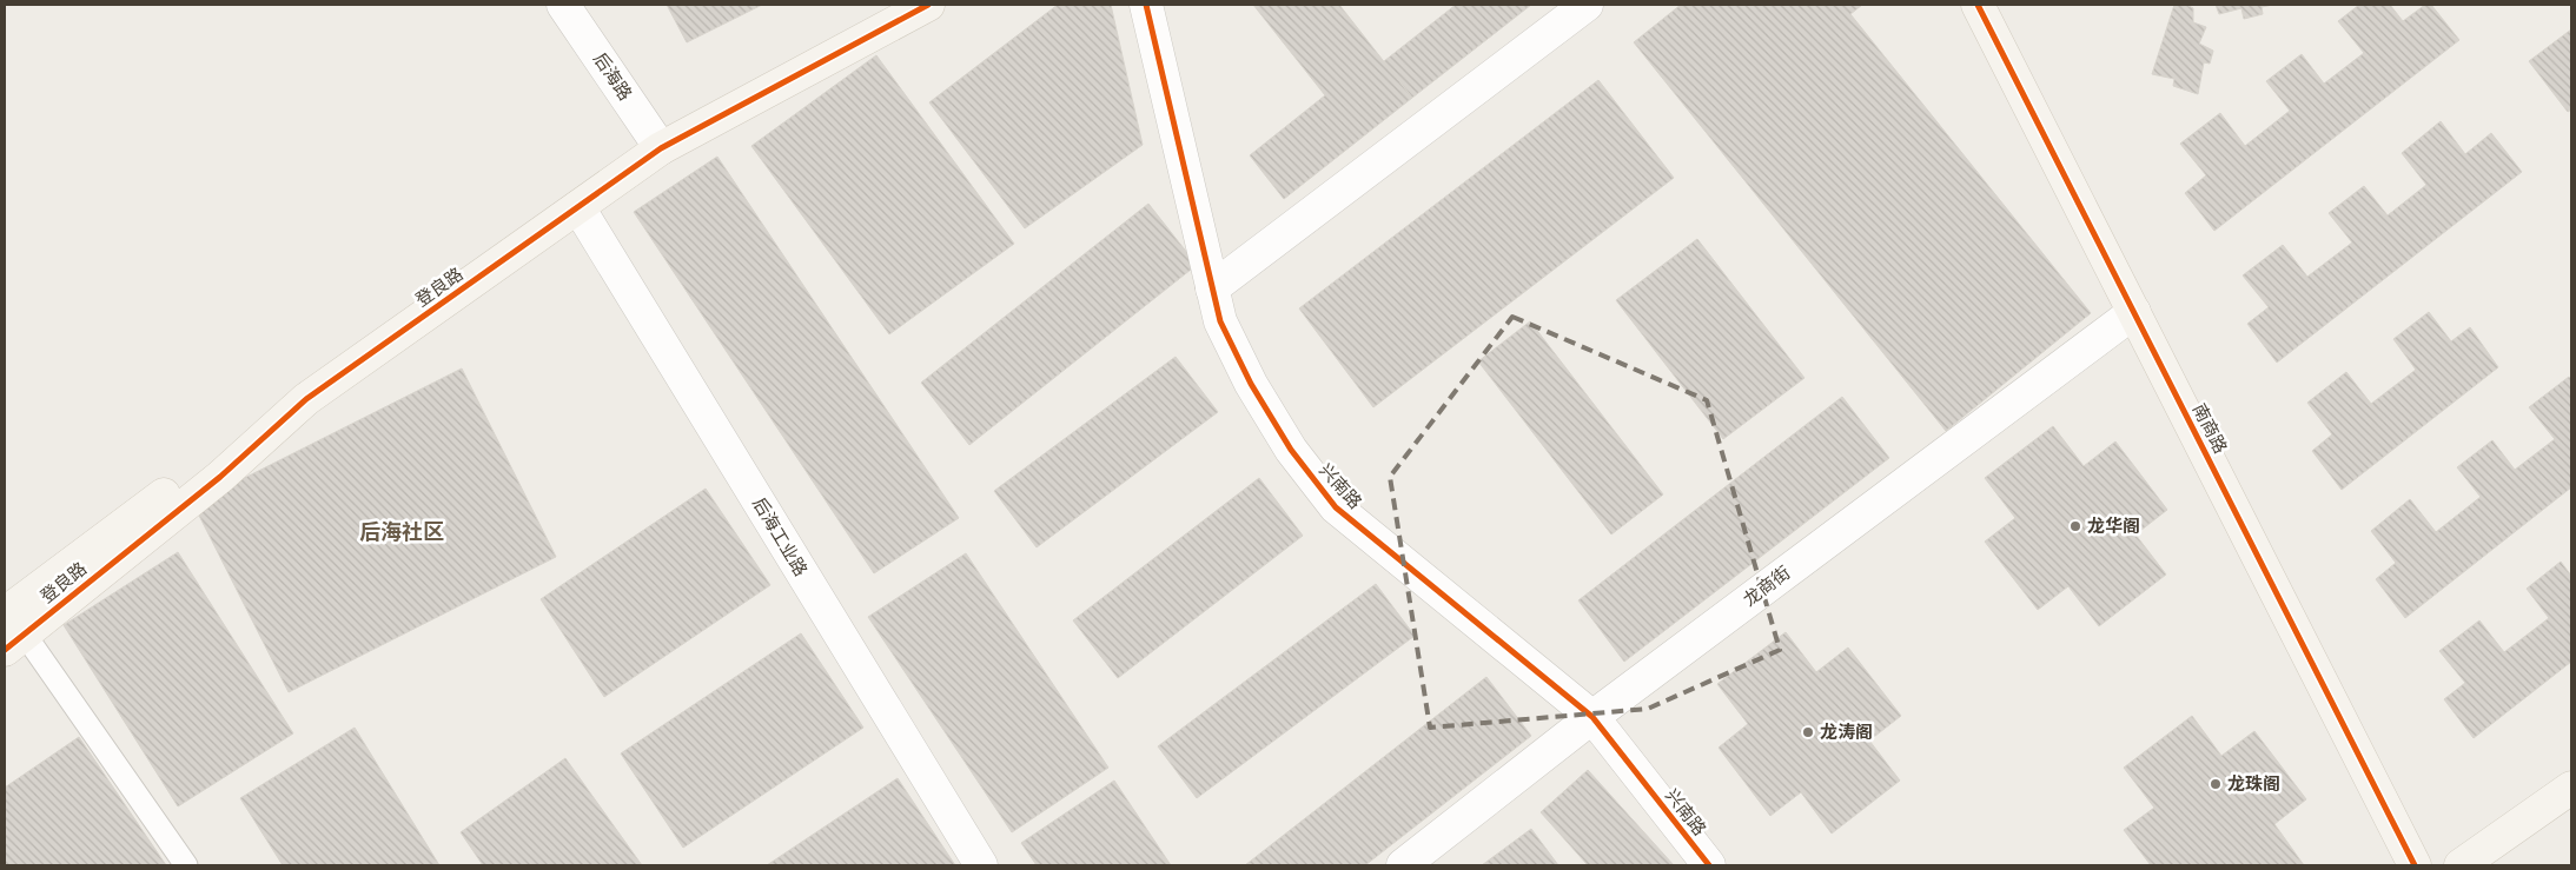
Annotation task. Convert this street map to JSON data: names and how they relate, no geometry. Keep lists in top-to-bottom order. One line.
{"streets":{"street":["后海路","登良路","南商路","兴南路","后海工业路","龙商街"]},"crossings":[["后海路","登良路"],["登良路","后海工业路"],["南商路","龙商街"],["兴南路","龙商街"]],"districts":["后海社区"],"places":["龙华阁","龙涛阁","龙珠阁"]}
